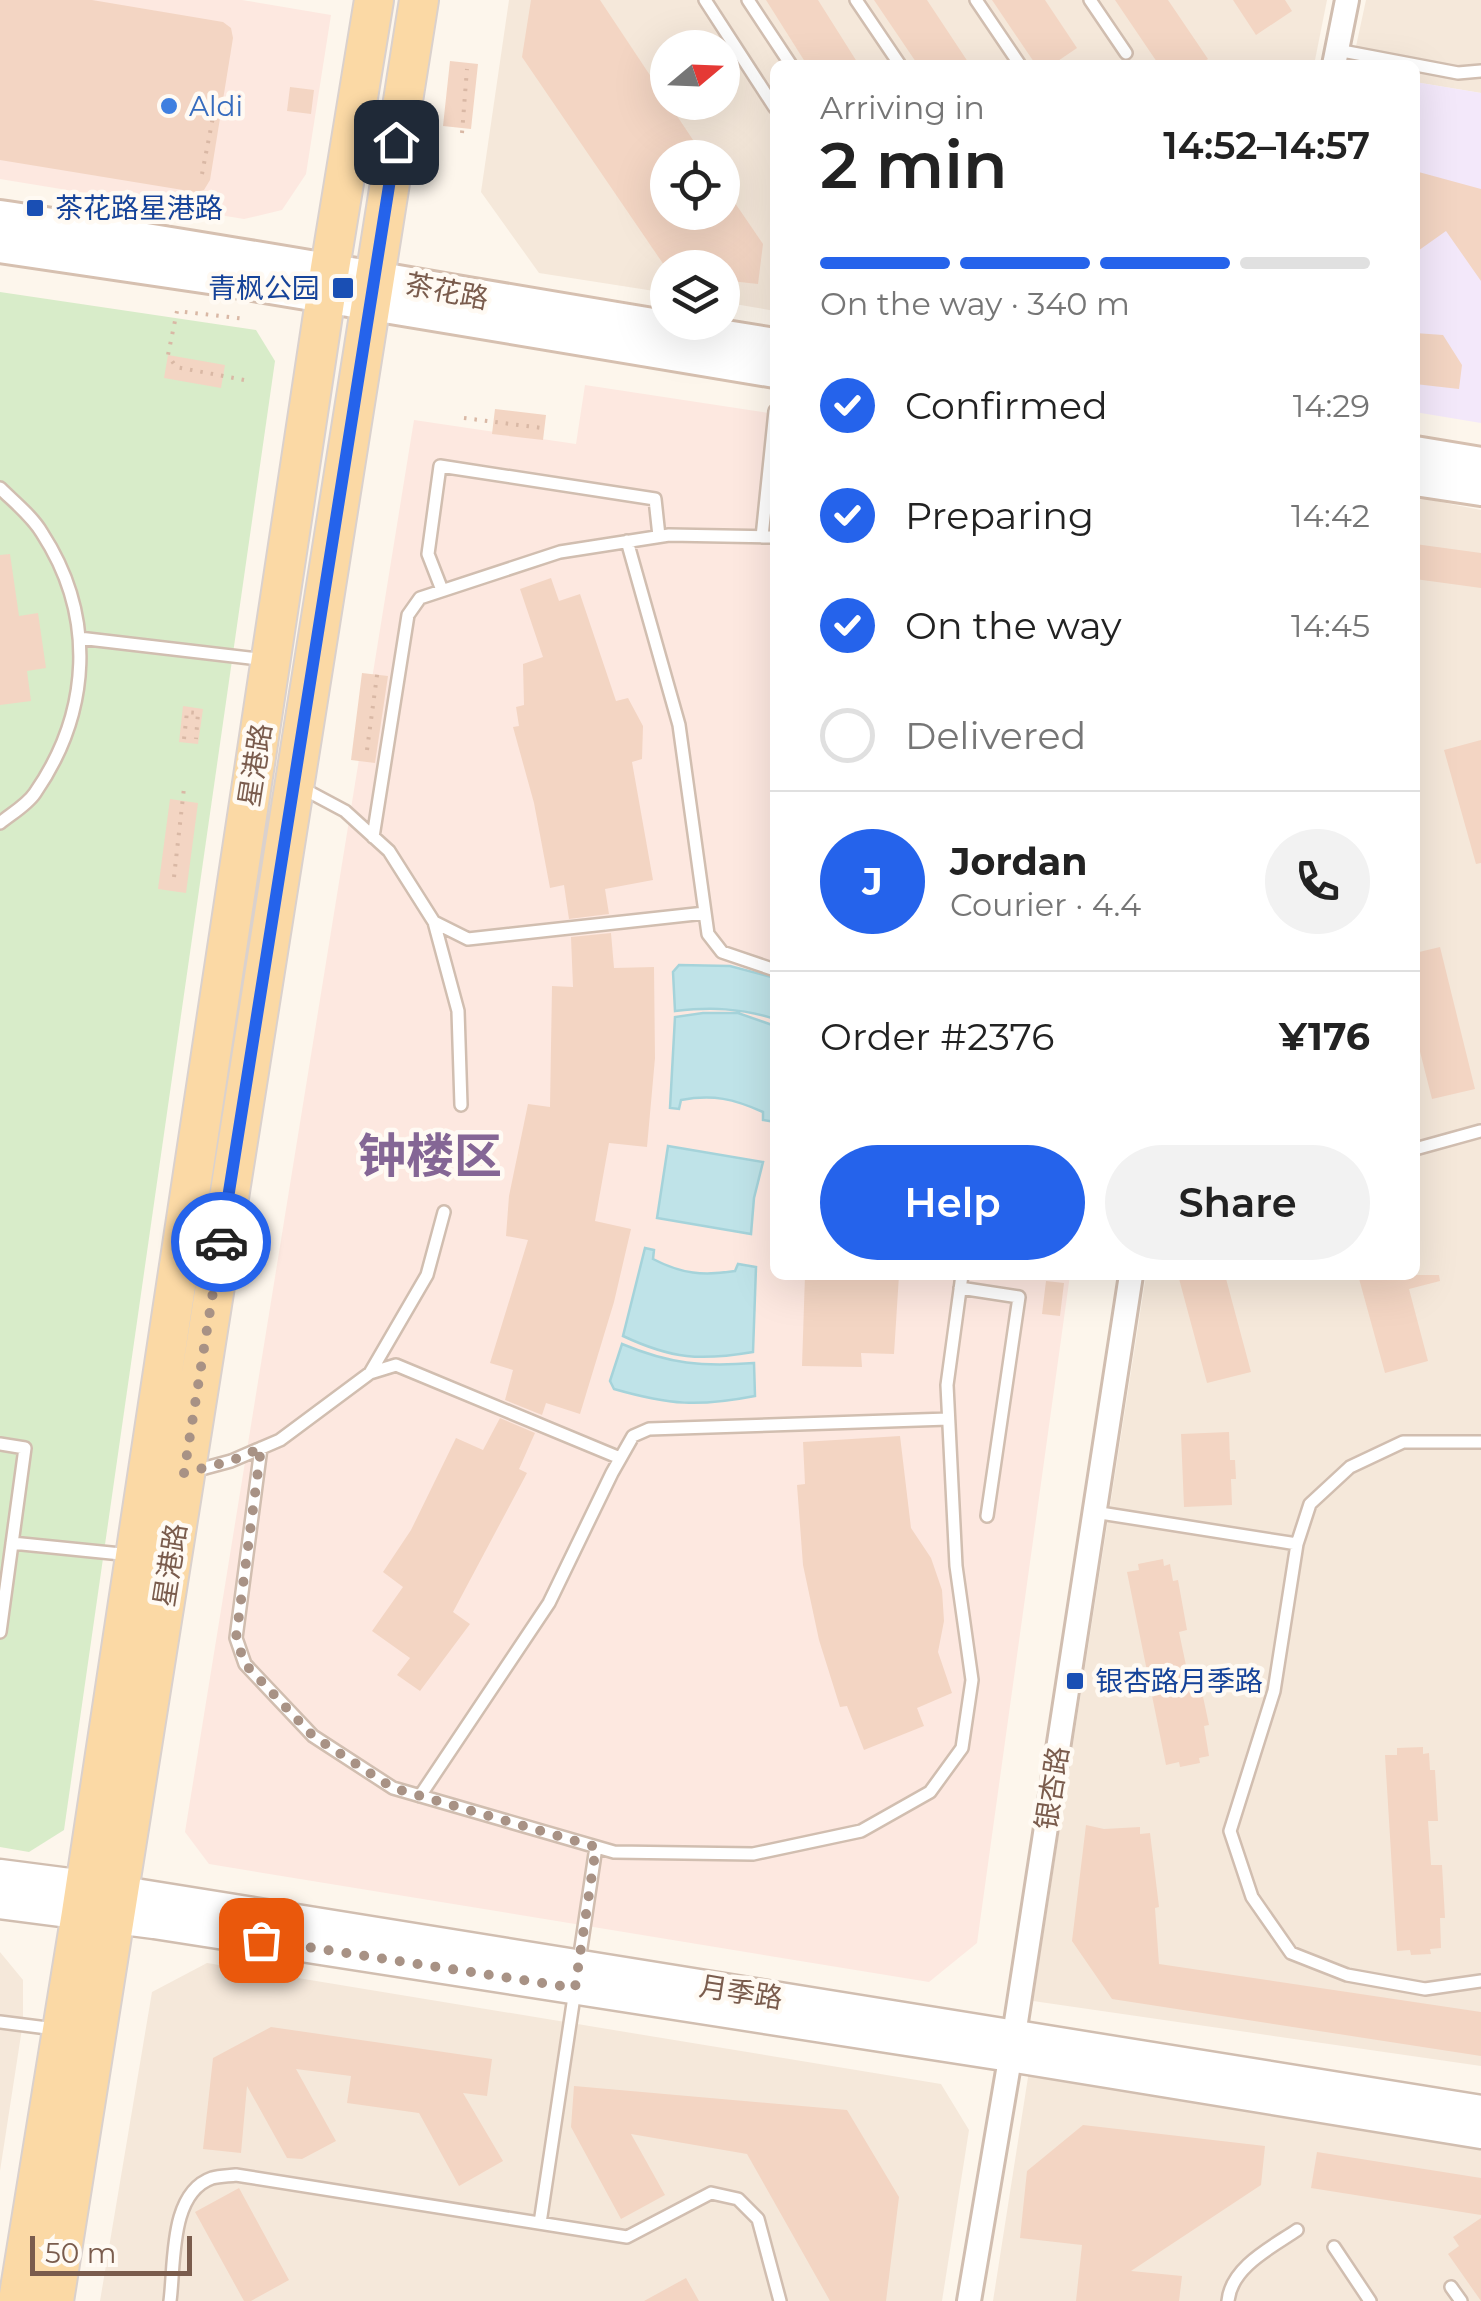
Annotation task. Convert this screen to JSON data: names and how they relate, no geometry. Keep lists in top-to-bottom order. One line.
{"streets":{"main road":["茶花路","星港路"],"street":["银杏路","月季路"]},"crossings":[["茶花路","星港路"],["星港路","月季路"],["银杏路","月季路"]],"districts":["钟楼区"],"places":{"other":["Aldi"],"transit":["茶花路星港路","青枫公园","银杏路月季路"]},"scale_bar":"50 m","north":"right","page":{"heading":["2 min","Arriving in","14:52–14:57"],"panel":["Jordan","Courier · 4.4","Order #2376","¥176"],"bar":"On the way · 340 m","list":[["Confirmed","14:29"],["Preparing","14:42"],["On the way","14:45"],"Delivered"],"round":"J","buttons":["Help","Share"],"scale":"50 m"}}
